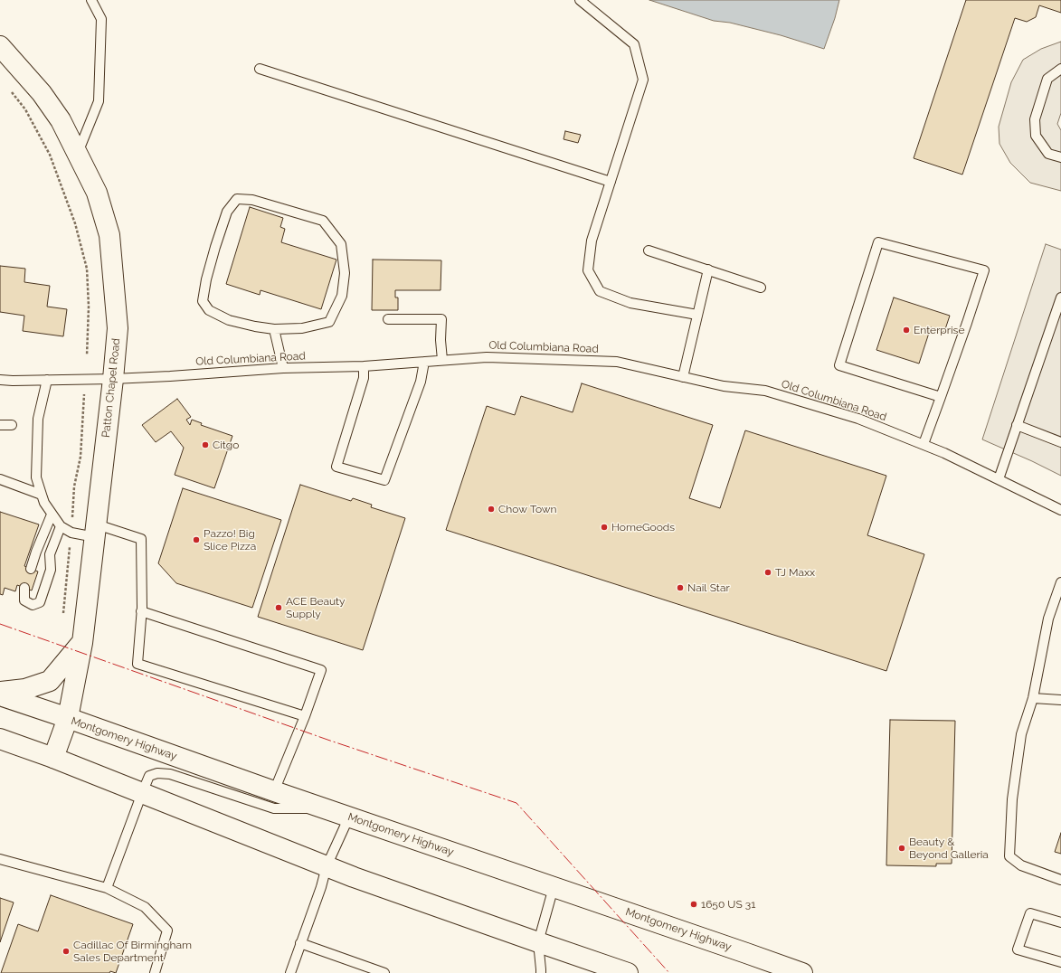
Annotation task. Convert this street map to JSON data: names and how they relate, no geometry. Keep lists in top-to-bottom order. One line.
{"streets":{"main road":["Patton Chapel Road","Montgomery Highway"],"lane":["Old Columbiana Road"]},"crossings":[["Old Columbiana Road","Patton Chapel Road"],["Patton Chapel Road","Montgomery Highway"]],"places":["Enterprise","Citgo","Chow Town","HomeGoods","Pazzo! Big Slice Pizza","TJ Maxx","Nail Star","ACE Beauty Supply","Beauty & Beyond Galleria","1650 US 31","Cadillac Of Birmingham Sales Department"]}
